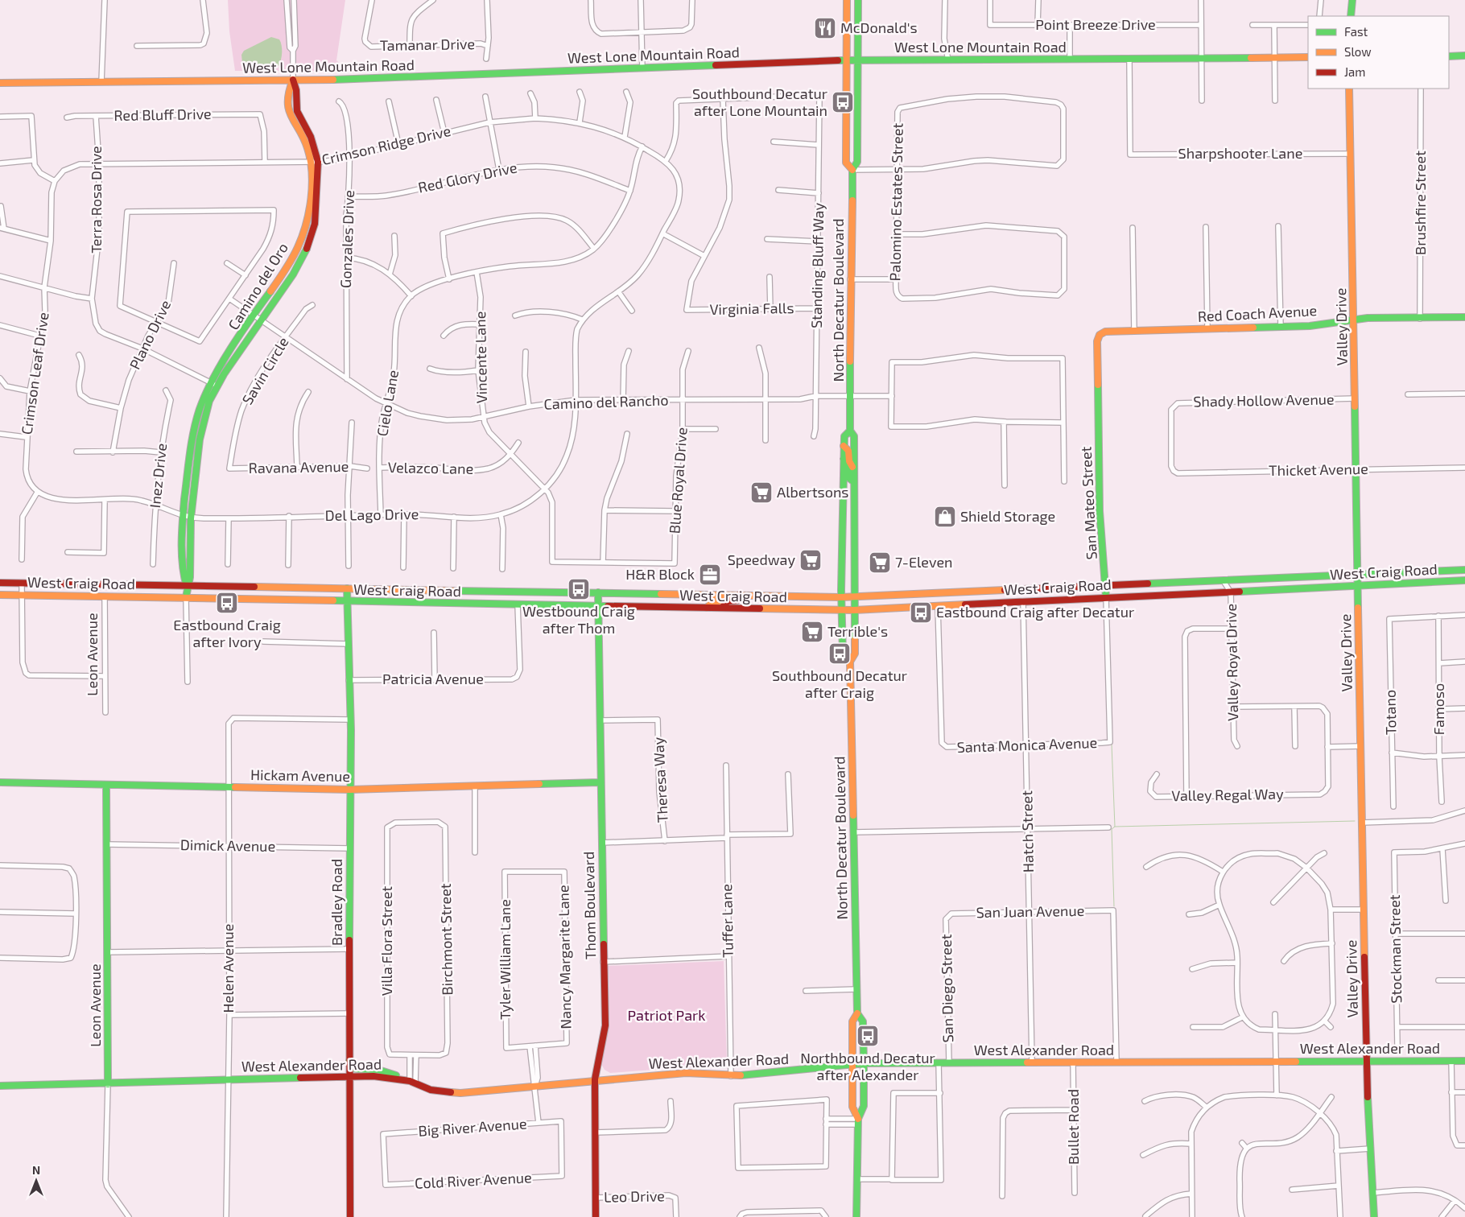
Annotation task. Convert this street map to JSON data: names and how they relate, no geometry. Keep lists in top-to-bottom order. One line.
{"streets":{"main road":["West Lone Mountain Road","Camino del Oro","North Decatur Boulevard","Red Coach Avenue","Valley Drive","San Mateo Street","West Craig Road","Leon Avenue","Hickam Avenue","Bradley Road","Thom Boulevard","West Alexander Road"],"street":["Point Breeze Drive","Tamanar Drive","Red Bluff Drive","Crimson Ridge Drive","Sharpshooter Lane","Red Glory Drive","Terra Rosa Drive","Palomino Estates Street","Brushfire Street","Gonzales Drive","Standing Bluff Way","Virginia Falls","Plano Drive","Vincente Lane","Savin Circle","Crimson Leaf Drive","Shady Hollow Avenue","Camino del Rancho","Cielo Lane","Ravana Avenue","Velazco Lane","Thicket Avenue","Inez Drive","Blue Royal Drive","Del Lago Drive","Valley Royal Drive","Patricia Avenue","Famoso","Totano","Santa Monica Avenue","Theresa Way","Valley Regal Way","Hatch Street","Dimick Avenue","San Juan Avenue","Tuffer Lane","Birchmont Street","Villa Flora Street","Stockman Street","Nancy Margarite Lane","Tyler William Lane","Helen Avenue","San Diego Street","Bullet Road","Big River Avenue","Cold River Avenue","Leo Drive"]},"crossings":[["West Lone Mountain Road","Sharpshooter Lane"],["West Lone Mountain Road","Camino del Oro"],["West Lone Mountain Road","North Decatur Boulevard"],["Red Bluff Drive","Crimson Ridge Drive"],["Red Bluff Drive","Terra Rosa Drive"],["Crimson Ridge Drive","Terra Rosa Drive"],["Crimson Ridge Drive","Gonzales Drive"],["Crimson Ridge Drive","Camino del Oro"],["Crimson Ridge Drive","Crimson Leaf Drive"],["Sharpshooter Lane","Valley Drive"],["Red Glory Drive","Gonzales Drive"],["Terra Rosa Drive","Plano Drive"],["Brushfire Street","Red Coach Avenue"],["Gonzales Drive","Camino del Rancho"],["Standing Bluff Way","Virginia Falls"],["Standing Bluff Way","Camino del Rancho"],["Camino del Oro","Camino del Rancho"],["Camino del Oro","Del Lago Drive"],["Camino del Oro","West Craig Road"],["North Decatur Boulevard","Camino del Rancho"],["North Decatur Boulevard","West Craig Road"],["North Decatur Boulevard","West Alexander Road"],["Red Coach Avenue","Valley Drive"],["Red Coach Avenue","San Mateo Street"],["Valley Drive","Shady Hollow Avenue"],["Valley Drive","Thicket Avenue"],["Valley Drive","West Craig Road"],["Valley Drive","West Alexander Road"],["Vincente Lane","Camino del Rancho"],["Vincente Lane","Velazco Lane"],["Vincente Lane","Blue Royal Drive"],["Vincente Lane","Del Lago Drive"],["Savin Circle","Camino del Rancho"],["Savin Circle","Ravana Avenue"],["Crimson Leaf Drive","Del Lago Drive"],["Shady Hollow Avenue","Thicket Avenue"],["Camino del Rancho","Cielo Lane"],["Camino del Rancho","Blue Royal Drive"],["Camino del Rancho","Del Lago Drive"],["Cielo Lane","Velazco Lane"],["Cielo Lane","Del Lago Drive"],["Inez Drive","Del Lago Drive"],["San Mateo Street","West Craig Road"],["San Mateo Street","Santa Monica Avenue"],["West Craig Road","Leon Avenue"],["West Craig Road","Valley Royal Drive"],["West Craig Road","Patricia Avenue"],["West Craig Road","Santa Monica Avenue"],["West Craig Road","Hatch Street"],["West Craig Road","Bradley Road"],["West Craig Road","Thom Boulevard"],["Leon Avenue","Hickam Avenue"],["Leon Avenue","Dimick Avenue"],["Leon Avenue","West Alexander Road"],["Patricia Avenue","Bradley Road"],["Famoso","Totano"],["Santa Monica Avenue","Hatch Street"],["Hickam Avenue","Bradley Road"],["Hickam Avenue","Thom Boulevard"],["Hickam Avenue","Helen Avenue"],["Theresa Way","Thom Boulevard"],["Hatch Street","San Juan Avenue"],["Hatch Street","West Alexander Road"],["Dimick Avenue","Bradley Road"],["Dimick Avenue","Helen Avenue"],["Bradley Road","Helen Avenue"],["Bradley Road","West Alexander Road"],["Thom Boulevard","West Alexander Road"],["Thom Boulevard","Leo Drive"],["San Juan Avenue","San Diego Street"],["San Juan Avenue","West Alexander Road"],["Tuffer Lane","West Alexander Road"],["Birchmont Street","Villa Flora Street"],["Nancy Margarite Lane","Tyler William Lane"],["Helen Avenue","West Alexander Road"],["San Diego Street","West Alexander Road"],["West Alexander Road","Bullet Road"],["Big River Avenue","Cold River Avenue"]],"parks":["Patriot Park"],"places":{"restaurant":["McDonald's"],"bus stop":["Southbound Decatur after Lone Mountain","Westbound Craig after Thom","Eastbound Craig after Ivory","Eastbound Craig after Decatur","Southbound Decatur after Craig","Northbound Decatur after Alexander"],"supermarket":["Albertsons","Speedway","7-Eleven","Terrible's"],"shop":["Shield Storage"],"office":["H&R Block"]},"legend":["Fast","Slow","Jam"],"north":"top"}
